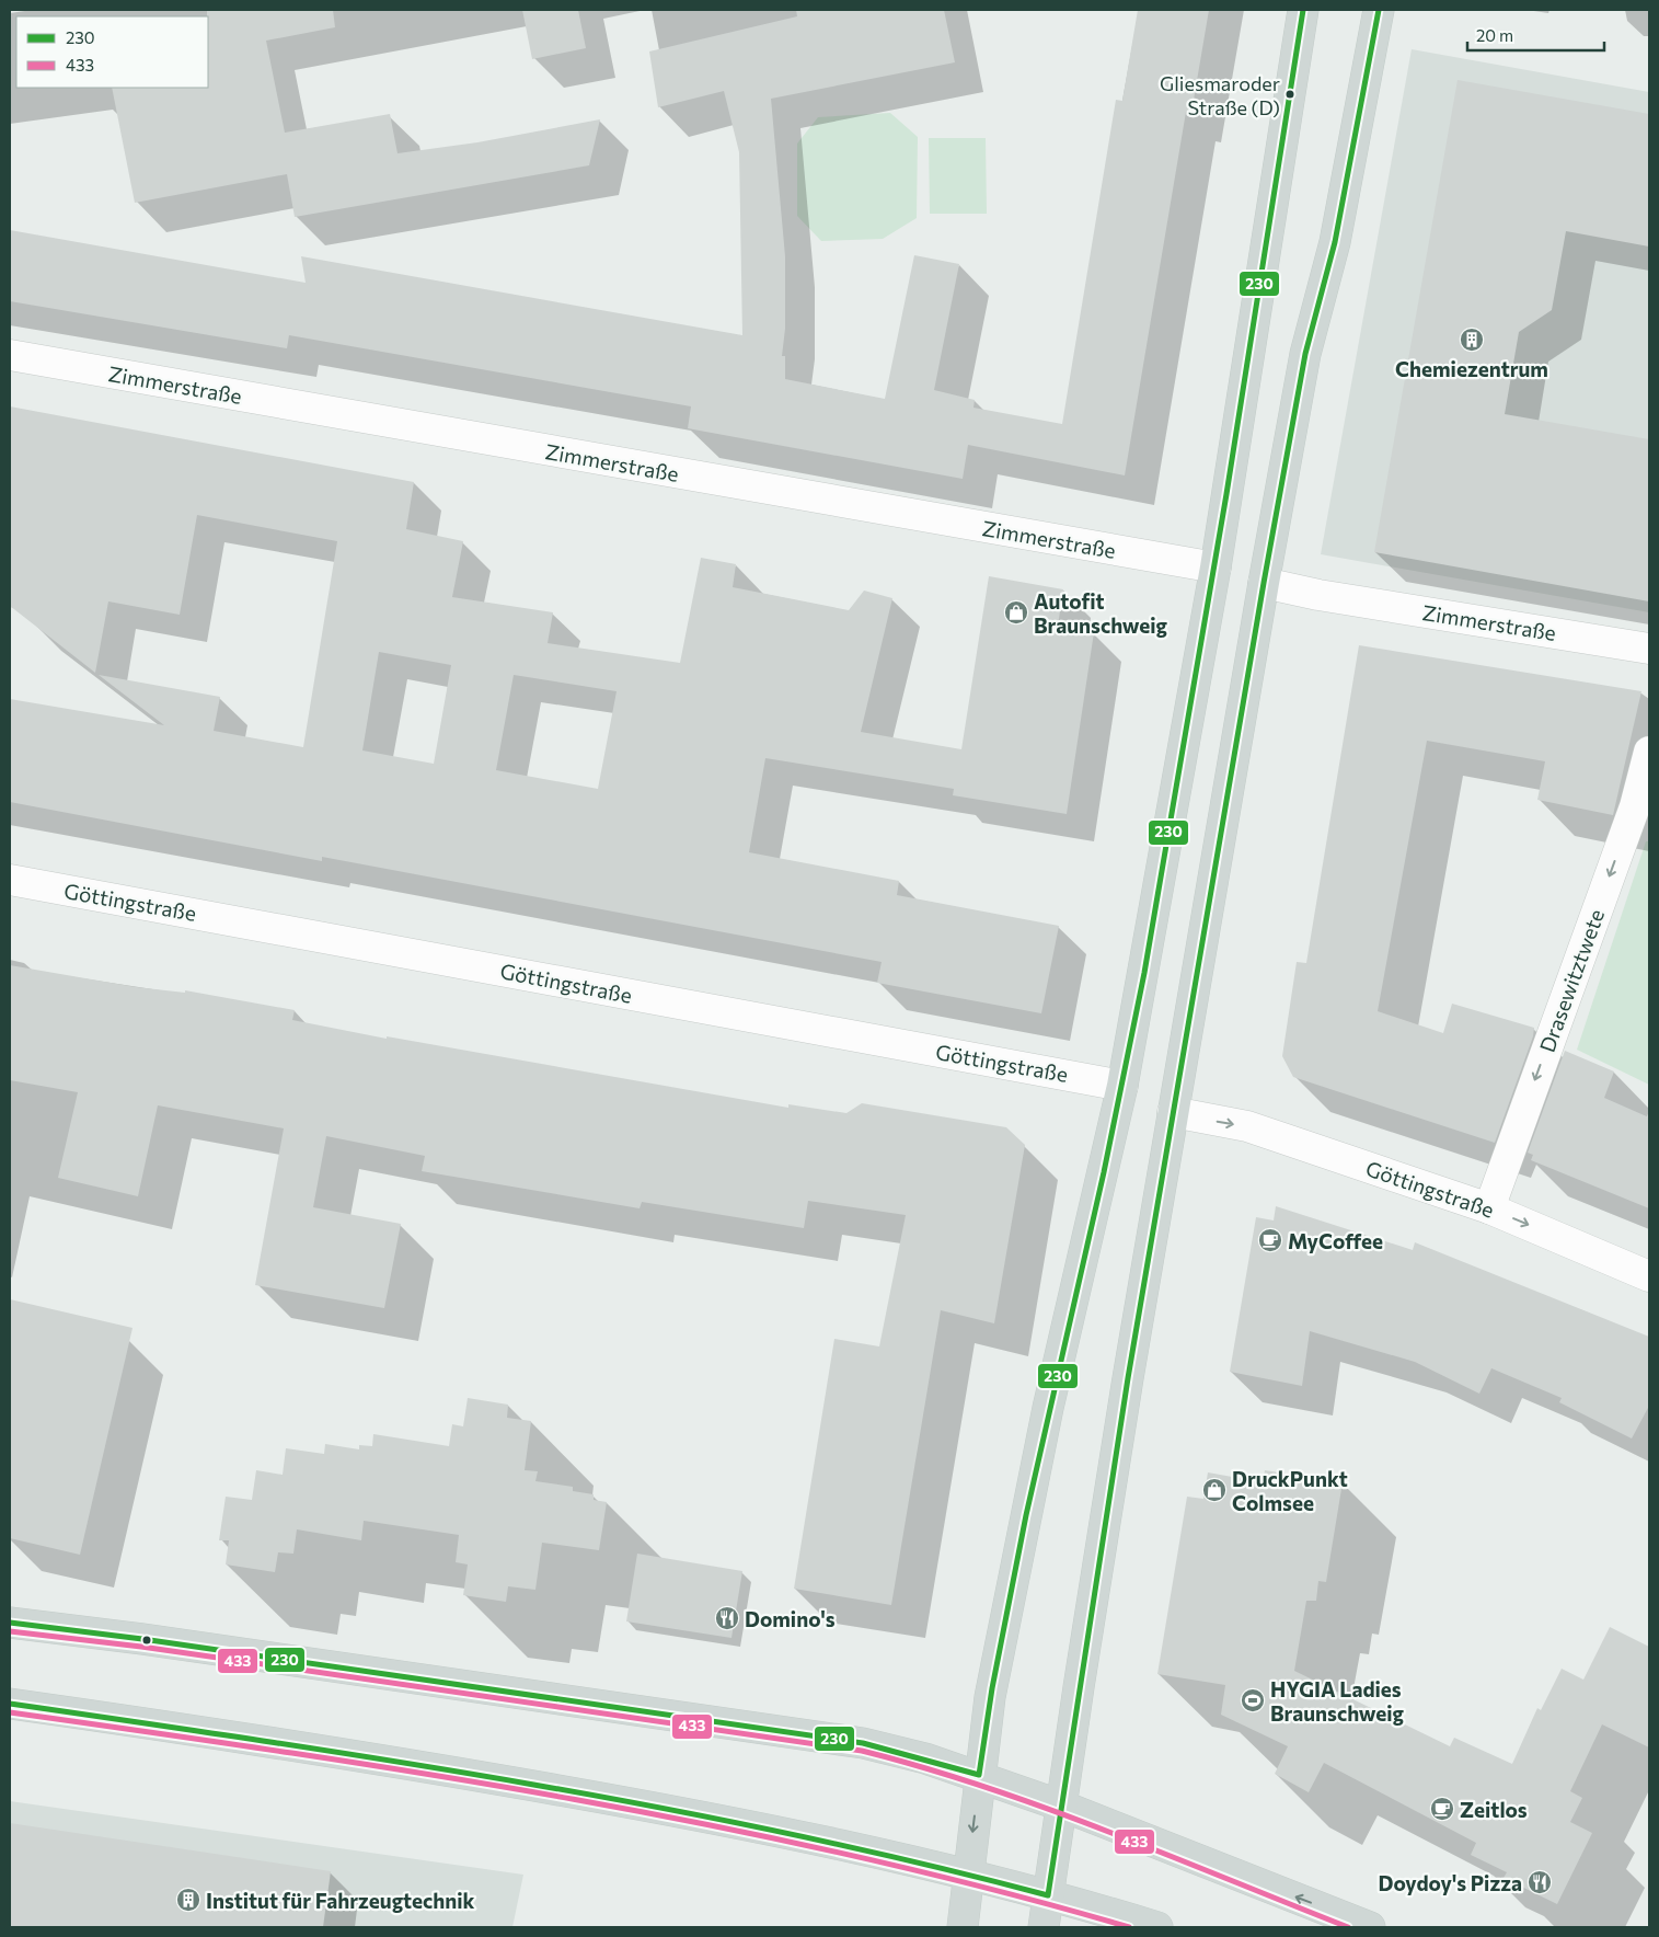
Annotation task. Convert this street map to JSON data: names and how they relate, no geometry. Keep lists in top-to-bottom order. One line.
{"streets":{"street":["Zimmerstraße","Göttingstraße","Drasewitztwete"]},"crossings":[["Göttingstraße","Drasewitztwete"]],"one_way":["Drasewitztwete"],"places":{"other":["Gliesmaroder Straße (D)"],"building":["Chemiezentrum","Institut für Fahrzeugtechnik"],"shop":["Autofit Braunschweig","DruckPunkt Colmsee"],"cafe":["MyCoffee","Zeitlos"],"restaurant":["Domino's","Doydoy's Pizza"],"sports":["HYGIA Ladies Braunschweig"]},"lines":["transit line 230","transit line 433"],"legend":["230","433"],"scale_bar":"20 m"}
